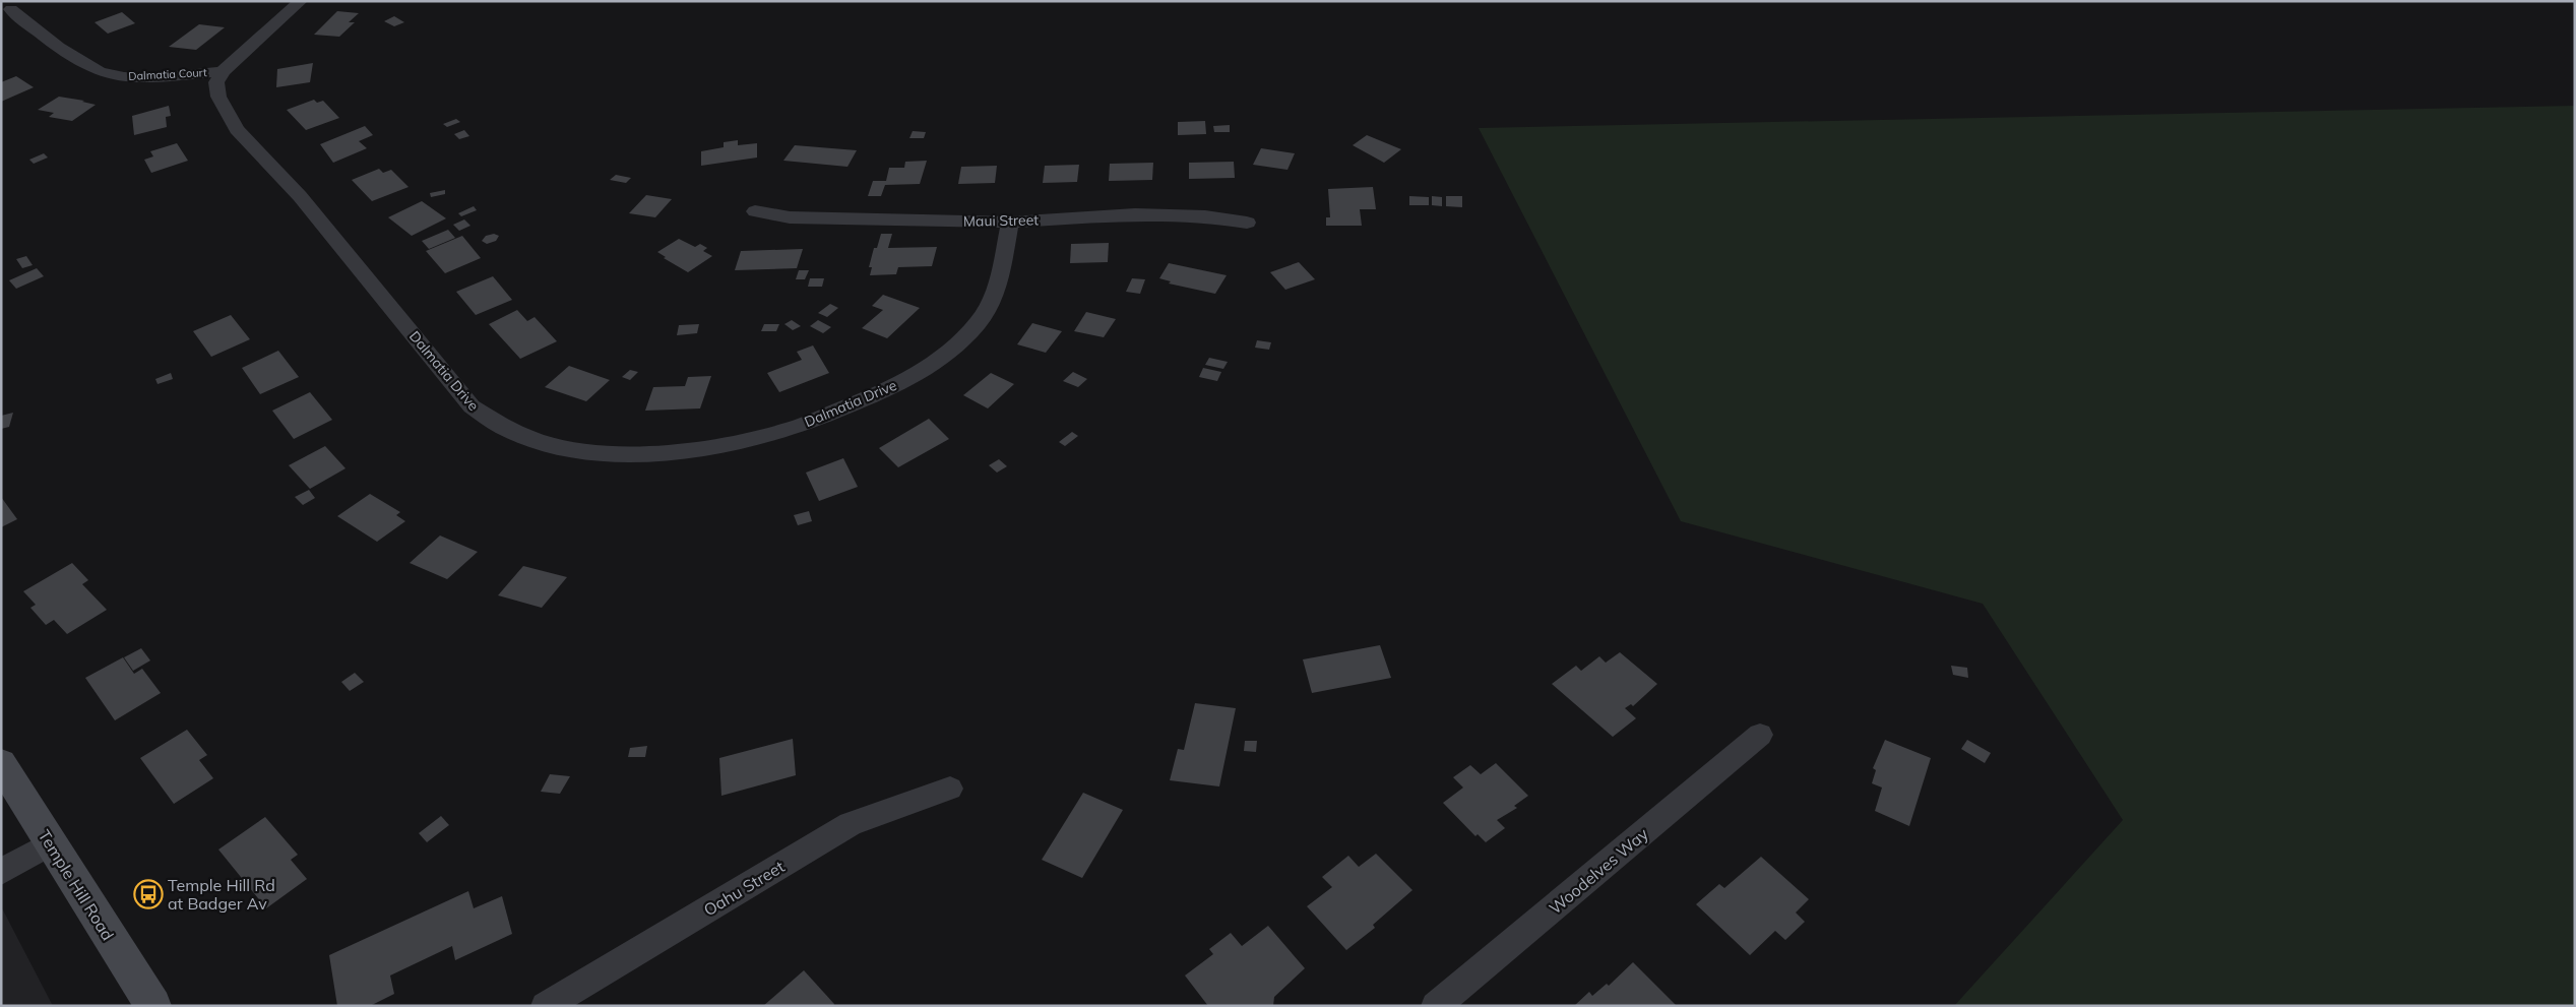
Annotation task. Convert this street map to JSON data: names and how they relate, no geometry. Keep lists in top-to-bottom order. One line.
{"streets":{"main road":["Temple Hill Road"],"street":["Dalmatia Court","Maui Street","Dalmatia Drive","Woodelves Way","Oahu Street"]},"crossings":[["Dalmatia Court","Dalmatia Drive"],["Maui Street","Dalmatia Drive"]],"places":{"bus stop":["Temple Hill Rd at Badger Av"]}}
